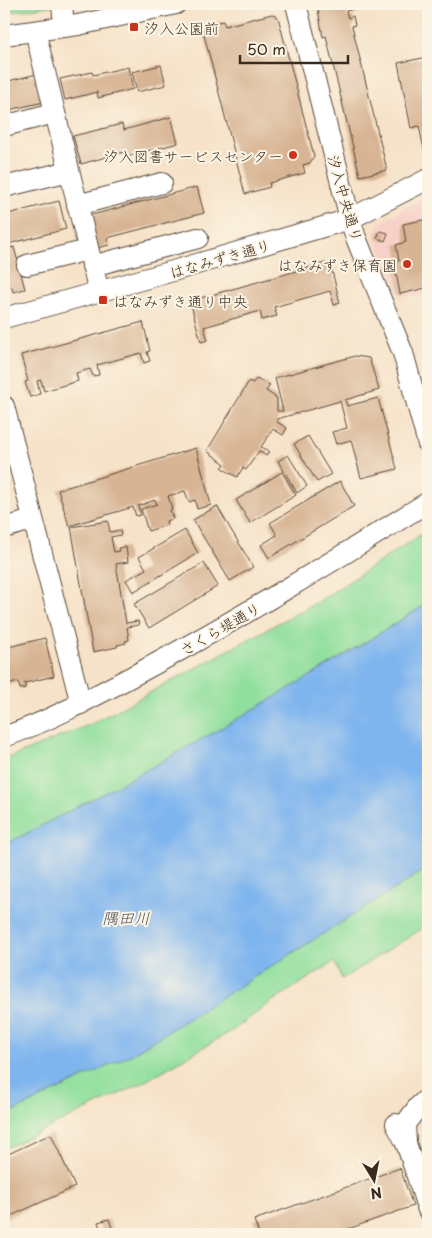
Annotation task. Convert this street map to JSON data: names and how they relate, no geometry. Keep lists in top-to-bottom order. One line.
{"streets":{"street":["汐入中央通り","はなみずき通り","さくら堤通り"]},"crossings":[["汐入中央通り","はなみずき通り"]],"water":["隅田川"],"places":{"transit":["汐入公園前","はなみずき通り中央"],"other":["汐入図書サービスセンター","はなみずき保育園"]},"scale_bar":"50 m","north":"bottom"}
